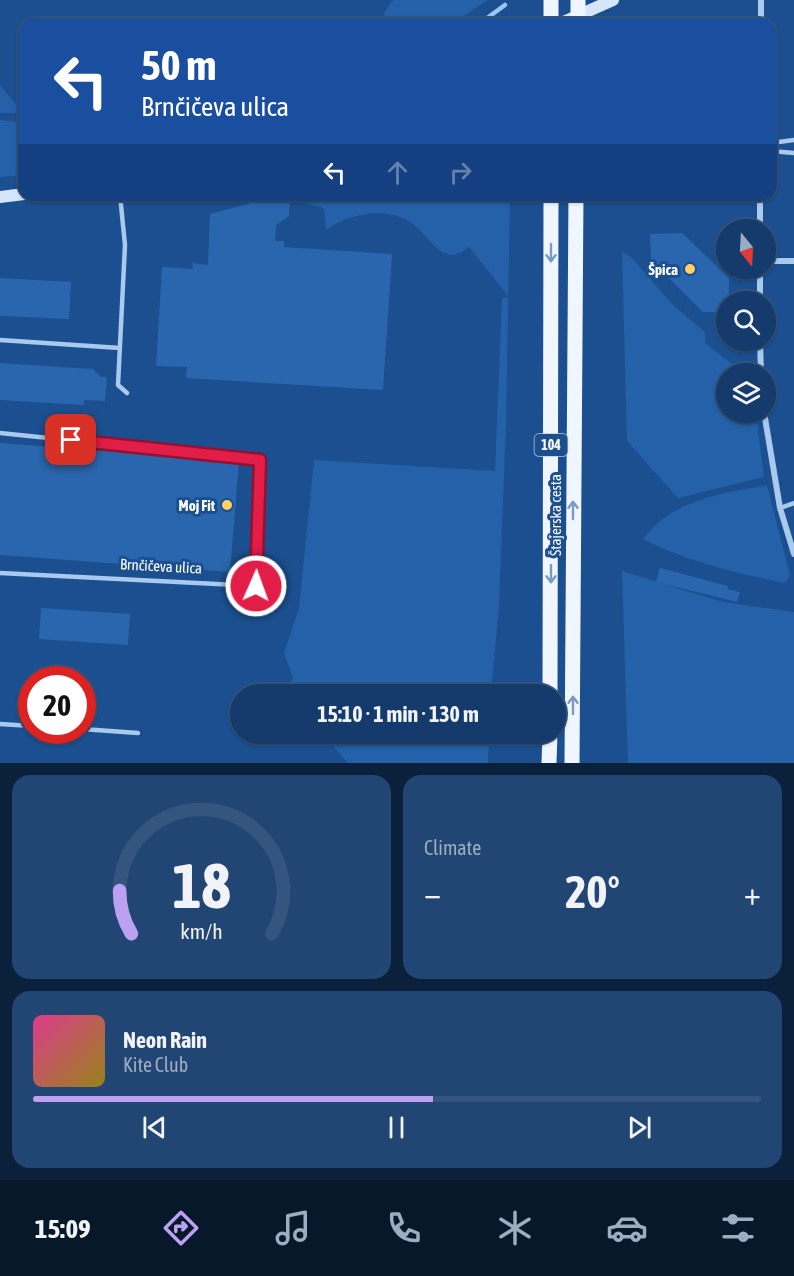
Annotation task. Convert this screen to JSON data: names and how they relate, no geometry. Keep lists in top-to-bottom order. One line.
{"streets":{"main road":["104","Štajerska cesta"],"lane":["Brnčičeva ulica"]},"places":["Špica","Moj Fit"],"north":"bottom","page":{"turn":["50 m","Brnčičeva ulica"],"limit":"20","trip":"15:10 · 1 min · 130 m","tile":"Climate","heat":["−","20°","+"],"song":["Neon Rain","Kite Club"],"tabs":"15:09","gauge":["18","km/h"]}}
